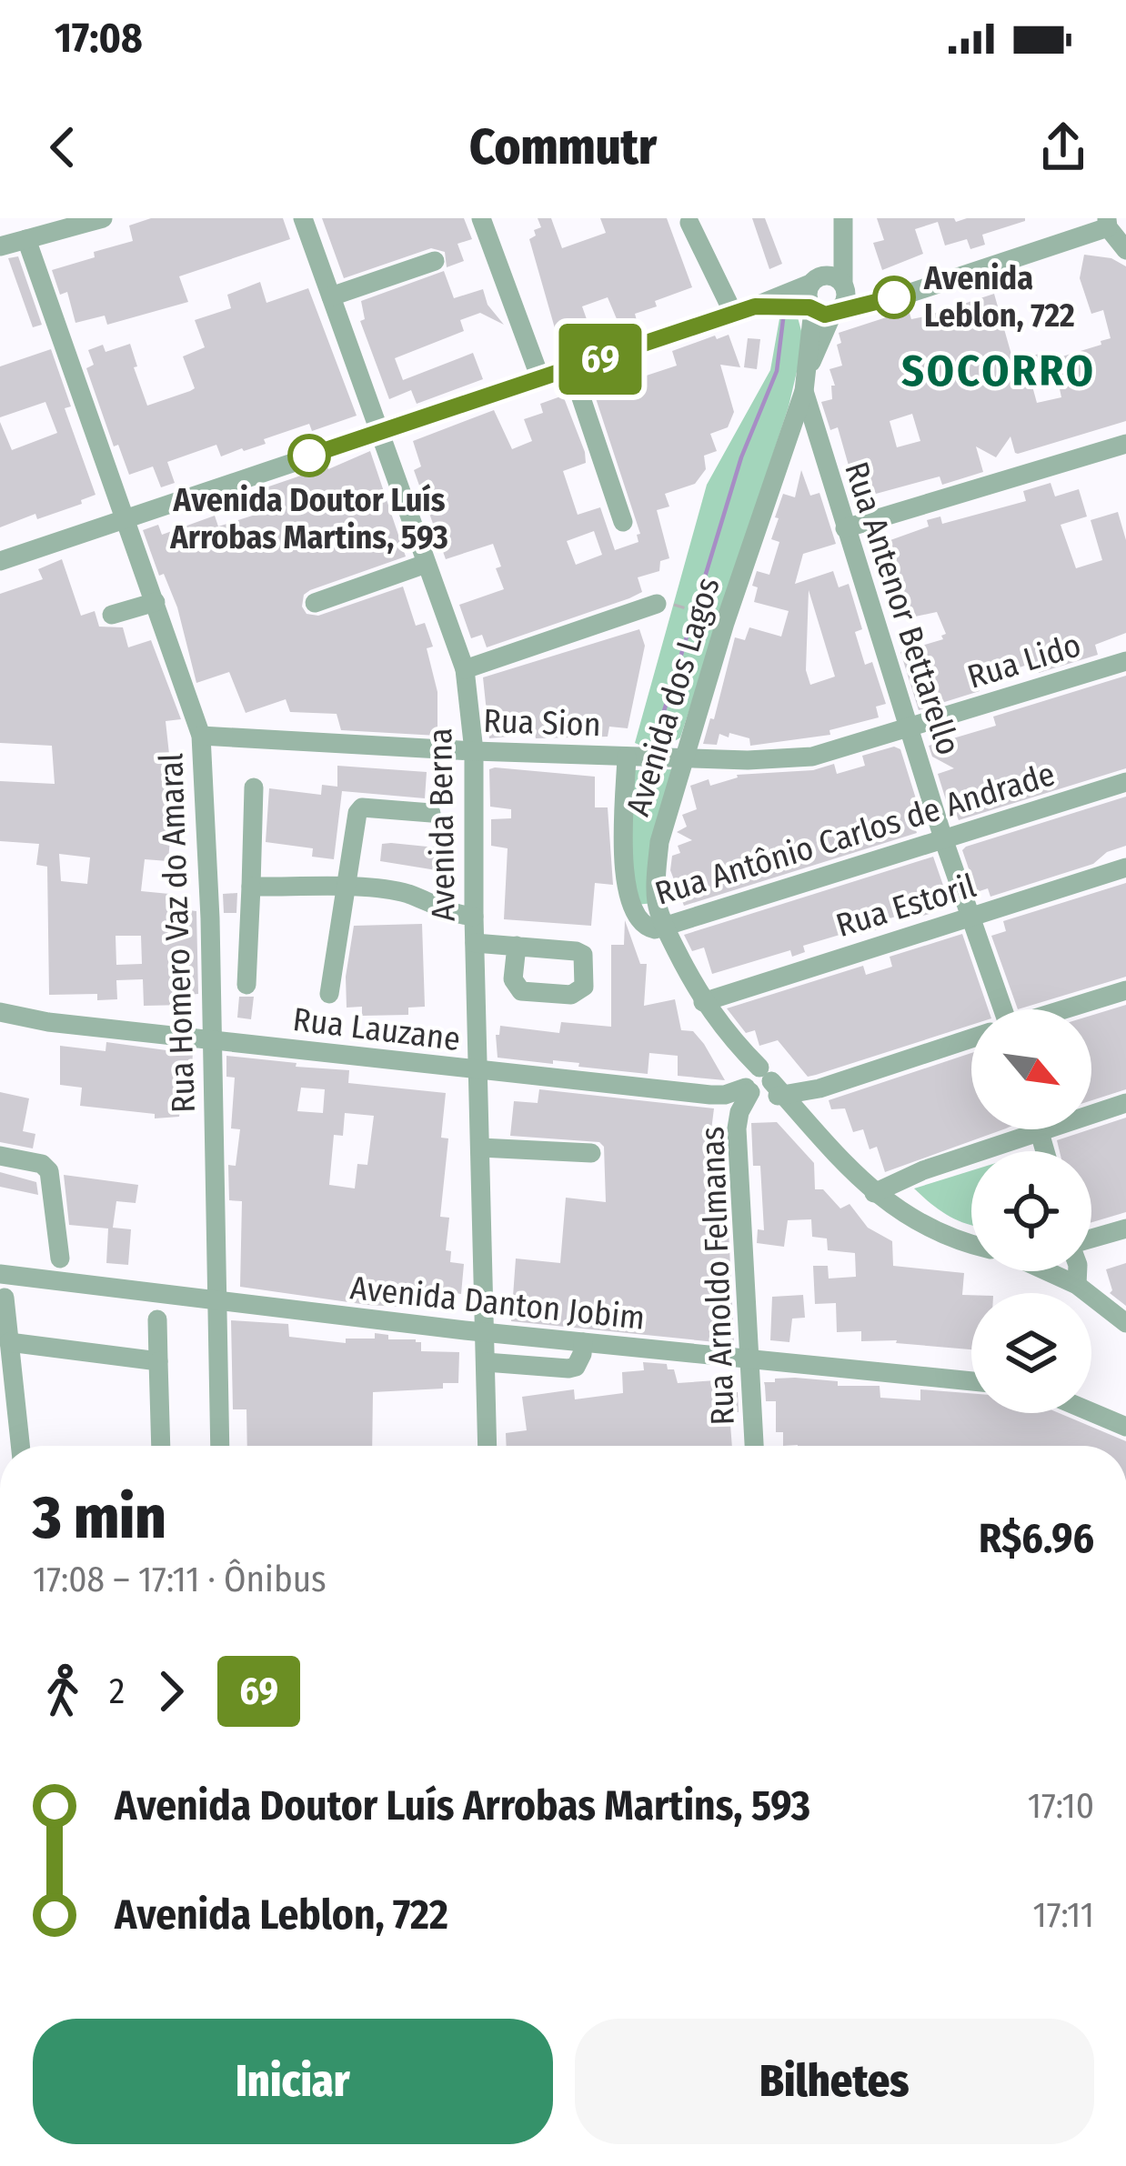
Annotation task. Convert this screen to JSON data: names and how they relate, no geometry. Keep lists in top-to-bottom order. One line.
{"streets":{"street":["Rua Antenor Bettarello","Rua Lido","Avenida dos Lagos","Rua Sion","Avenida Berna","Rua Antônio Carlos de Andrade","Rua Estoril","Rua Homero Vaz do Amaral","Rua Lauzane","Rua Arnoldo Felmanas","Avenida Danton Jobim"]},"crossings":[["Rua Antenor Bettarello","Rua Lido"],["Rua Antenor Bettarello","Avenida dos Lagos"],["Rua Antenor Bettarello","Rua Antônio Carlos de Andrade"],["Rua Antenor Bettarello","Rua Estoril"],["Rua Lido","Avenida dos Lagos"],["Rua Lido","Rua Sion"],["Avenida dos Lagos","Rua Sion"],["Avenida dos Lagos","Rua Antônio Carlos de Andrade"],["Avenida dos Lagos","Rua Estoril"],["Avenida dos Lagos","Rua Lauzane"],["Avenida dos Lagos","Rua Arnoldo Felmanas"],["Rua Sion","Avenida Berna"],["Rua Sion","Rua Antônio Carlos de Andrade"],["Rua Sion","Rua Homero Vaz do Amaral"],["Avenida Berna","Rua Lauzane"],["Avenida Berna","Avenida Danton Jobim"],["Rua Homero Vaz do Amaral","Rua Lauzane"],["Rua Homero Vaz do Amaral","Avenida Danton Jobim"],["Rua Lauzane","Rua Arnoldo Felmanas"],["Rua Arnoldo Felmanas","Avenida Danton Jobim"]],"districts":["SOCORRO"],"places":["Avenida Leblon, 722","Avenida Doutor Luís Arrobas Martins, 593"],"lines":["bus line 69"],"north":"bottom right","page":{"status":"17:08","header":"Commutr","on_map":"69","heading":["3 min","17:08 – 17:11 · Ônibus","R$6.96"],"legs":["2","69"],"list":[{"name":"Avenida Doutor Luís Arrobas Martins, 593","value":"17:10"},{"name":"Avenida Leblon, 722","value":"17:11"}],"buttons":["Iniciar","Bilhetes"]}}
